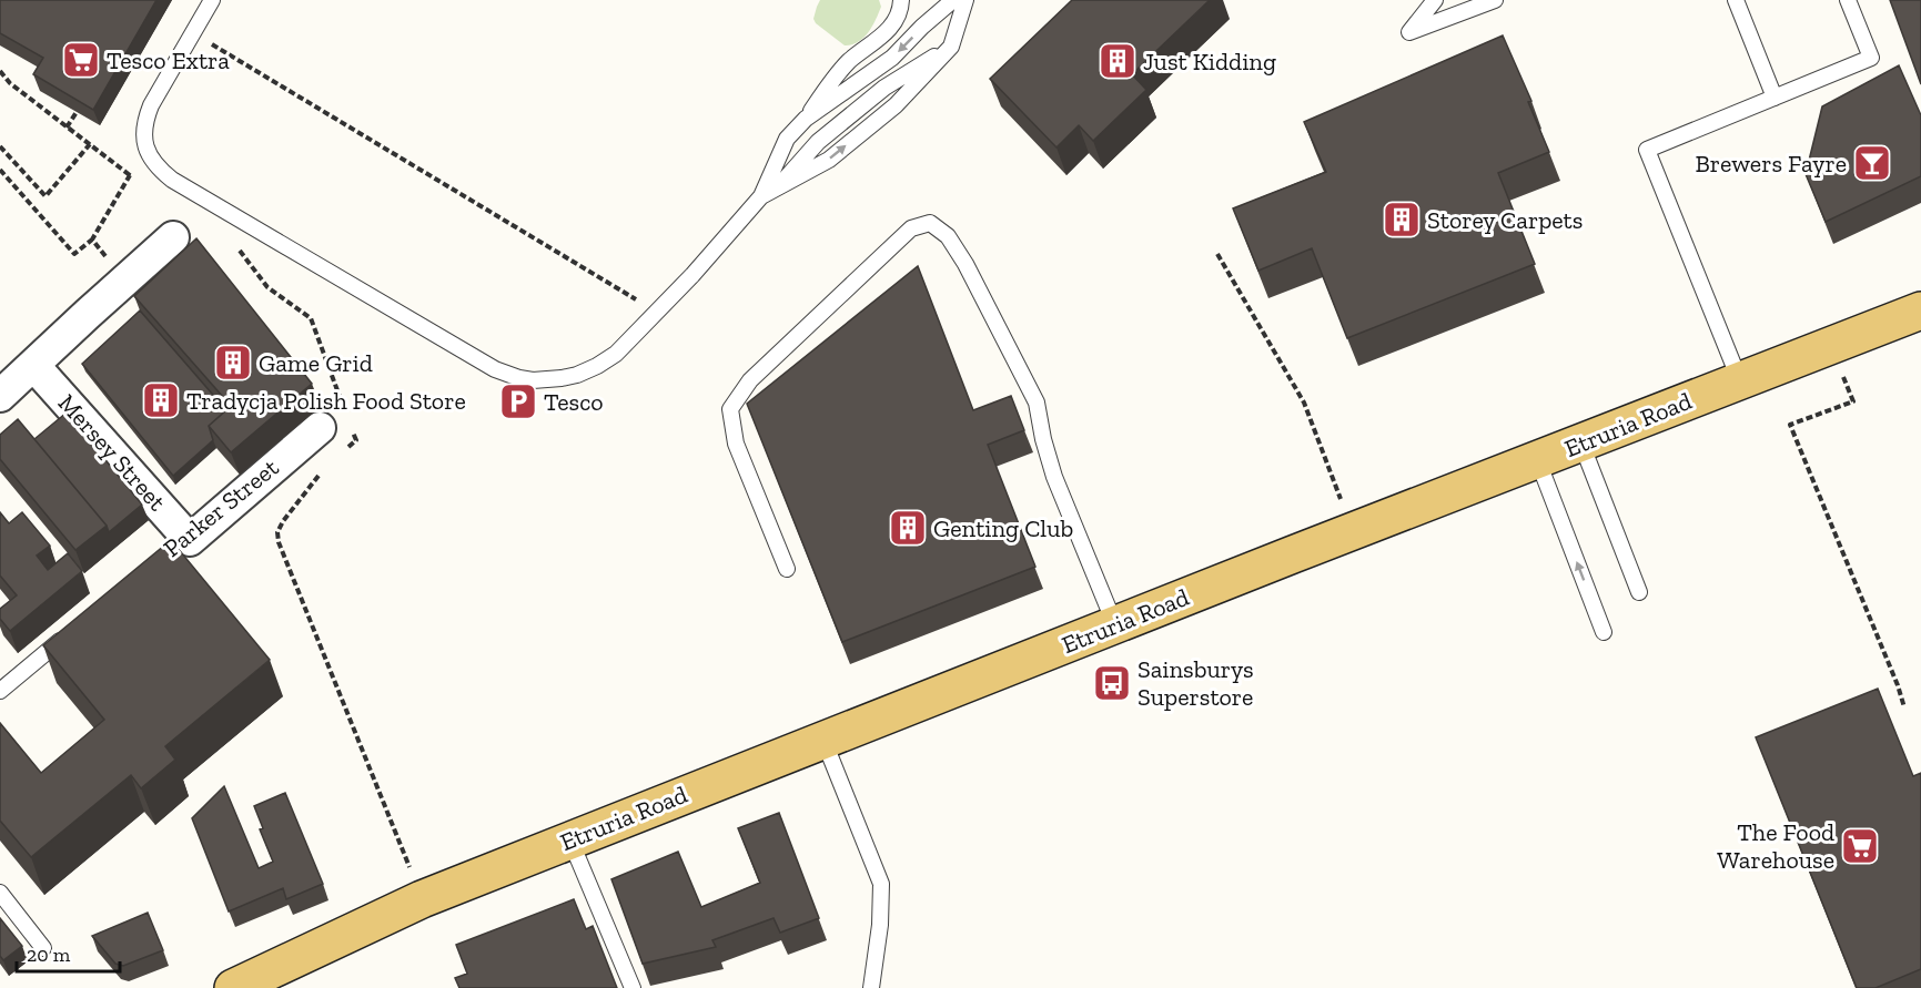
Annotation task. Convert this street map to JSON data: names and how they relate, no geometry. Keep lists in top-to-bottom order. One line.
{"streets":{"main road":["Etruria Road"],"street":["Mersey Street","Parker Street"]},"crossings":[["Mersey Street","Parker Street"]],"places":{"supermarket":["Tesco Extra","The Food Warehouse"],"building":["Just Kidding","Storey Carpets","Game Grid","Tradycja Polish Food Store","Genting Club"],"bar":["Brewers Fayre"],"parking":["Tesco"],"bus stop":["Sainsburys Superstore"]},"scale_bar":"20 m"}
